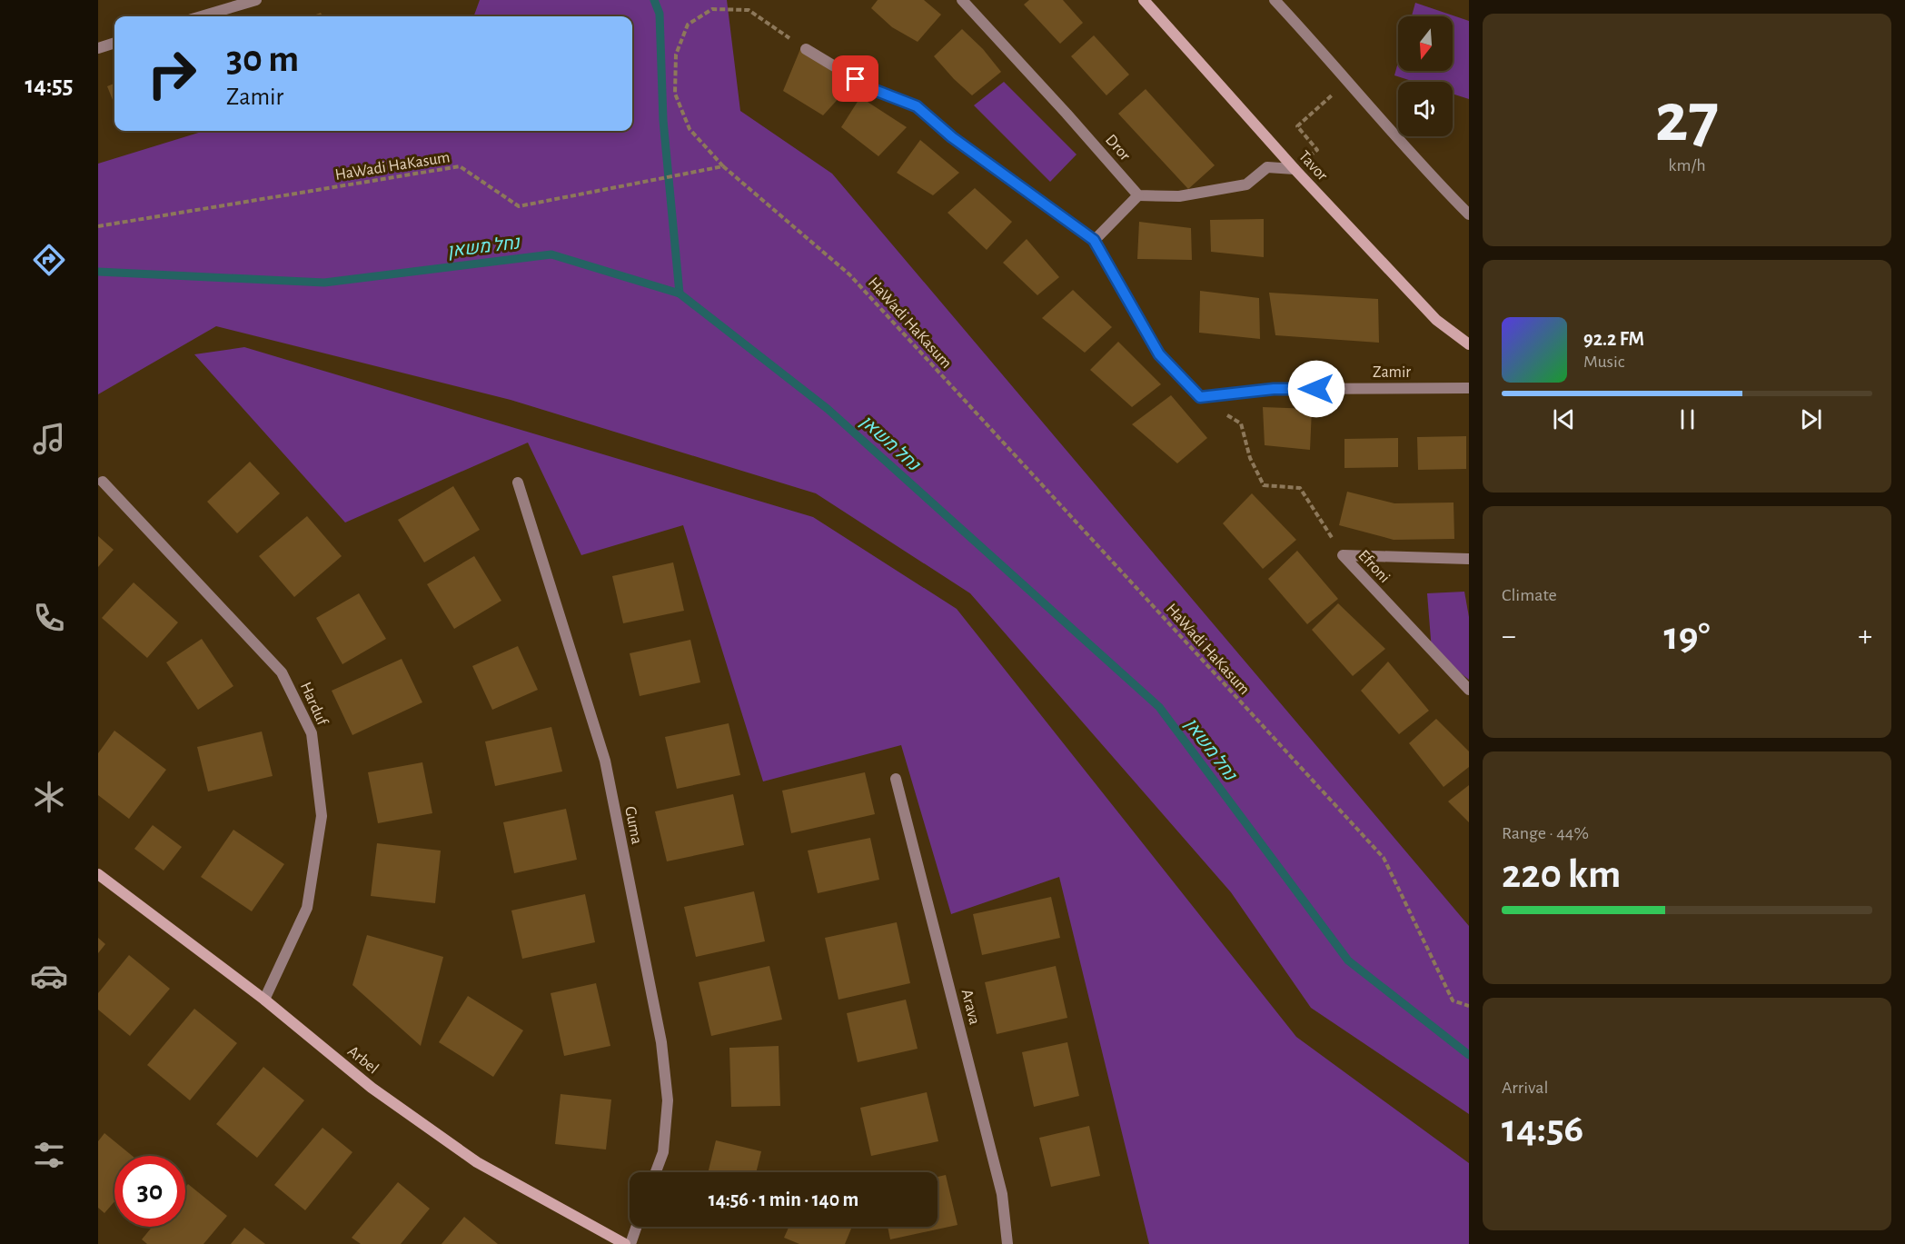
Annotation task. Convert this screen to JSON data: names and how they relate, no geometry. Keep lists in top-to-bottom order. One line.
{"streets":{"street":["Dror","Tavor","Zamir","Efroni","Harduf","Guma","Arava","Arbel"],"path":["HaWadi HaKasum"]},"crossings":[["Harduf","Arbel"]],"water":["נחל משאן"],"north":"bottom","page":{"tabs":"14:55","tile":[["27","km/h"],"Climate",["Range · 44%","220 km"],["Arrival","14:56"]],"turn":["30 m","Zamir"],"song":["92.2 FM","Music"],"heat":["−","19°","+"],"limit":"30","trip":"14:56 · 1 min · 140 m"}}
